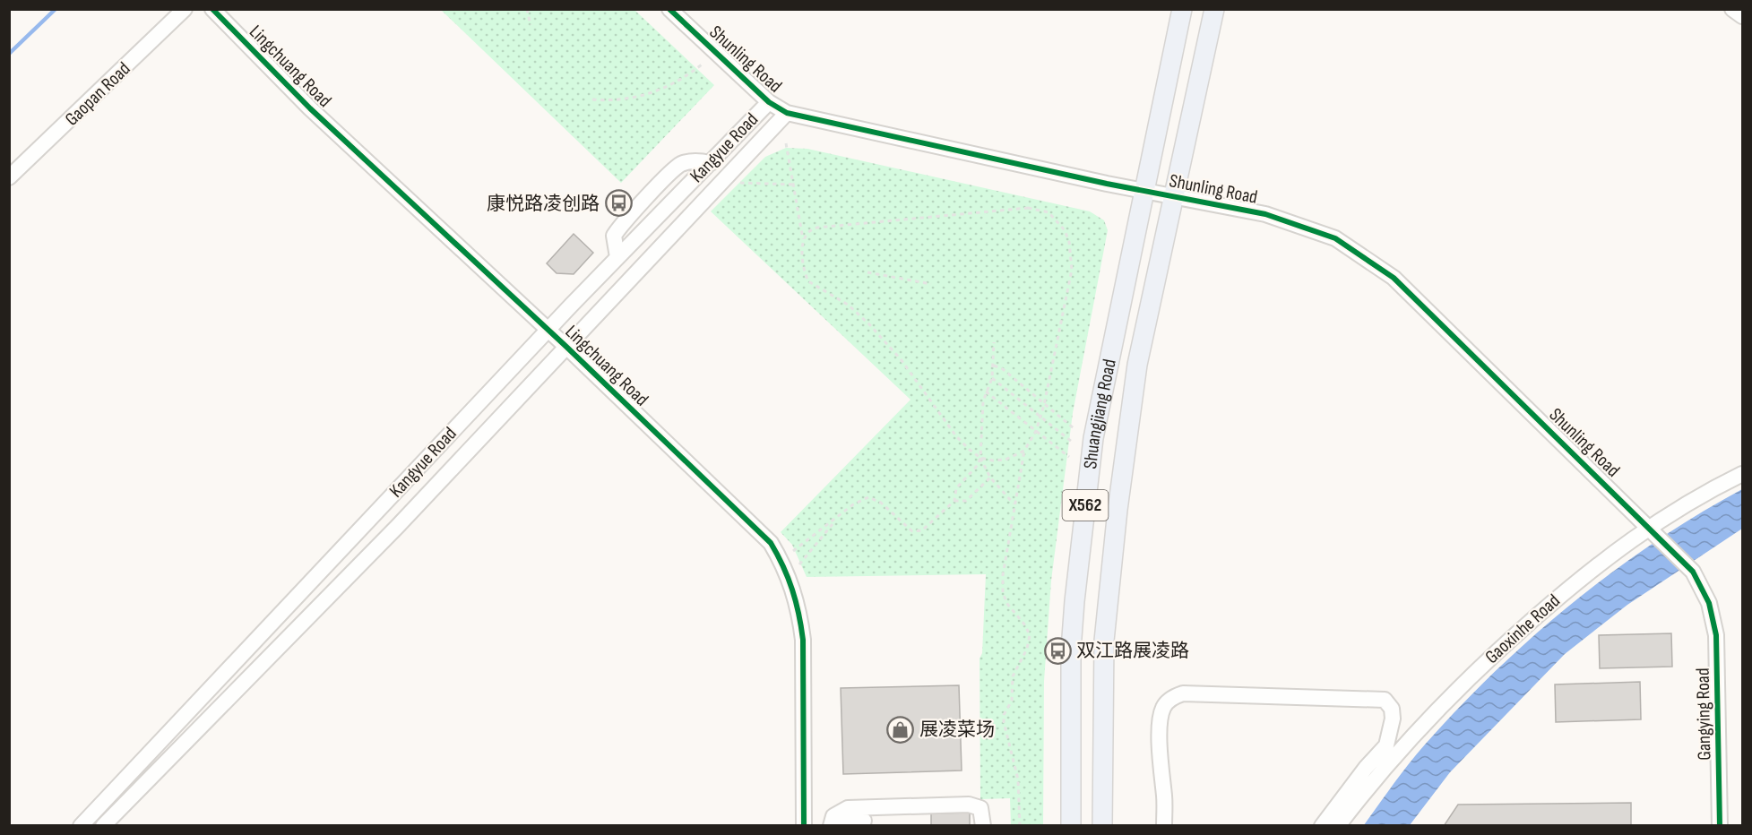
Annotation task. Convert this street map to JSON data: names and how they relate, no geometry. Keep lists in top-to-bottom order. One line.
{"streets":{"main road":["Shuangjiang Road","X562"],"street":["Shunling Road","Lingchuang Road","Gaopan Road","Kangyue Road","Gaoxinhe Road","Gangying Road"]},"crossings":[["Shunling Road","Kangyue Road"],["Shunling Road","Shuangjiang Road"],["Shunling Road","Gaoxinhe Road"],["Shunling Road","Gangying Road"],["Lingchuang Road","Kangyue Road"]],"places":{"bus stop":["康悦路凌创路","双江路展凌路"],"shop":["展凌菜场"]}}
